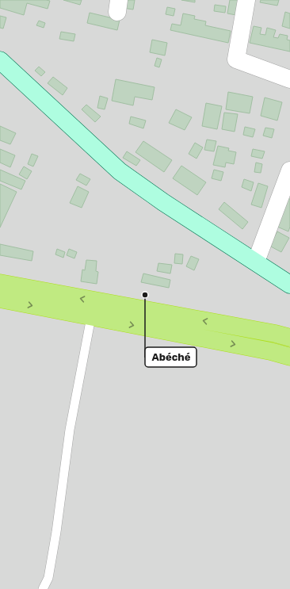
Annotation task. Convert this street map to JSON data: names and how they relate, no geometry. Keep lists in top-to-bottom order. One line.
{"places":["Abéché"]}
